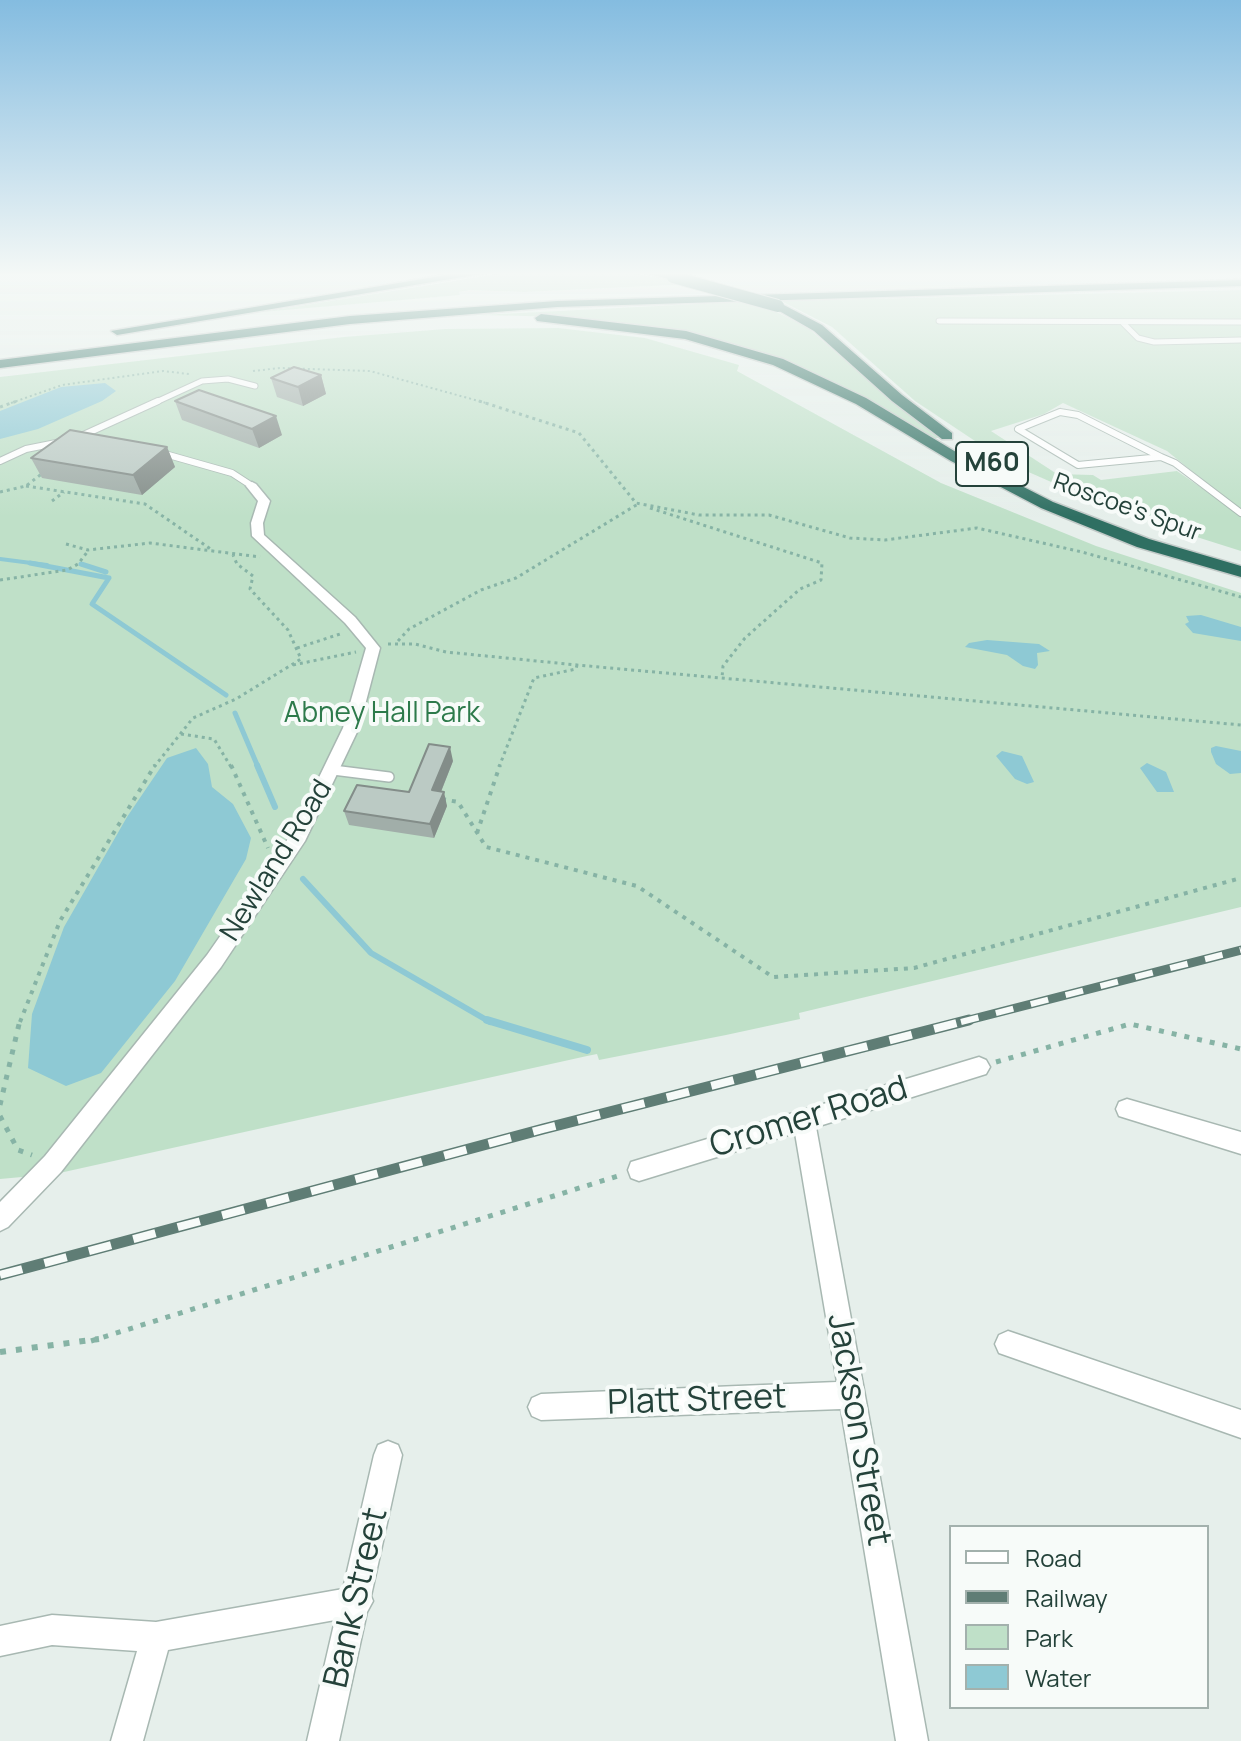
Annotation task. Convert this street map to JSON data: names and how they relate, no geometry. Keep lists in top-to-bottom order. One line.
{"streets":{"highway":["M60","Roscoe's Spur"],"street":["Newland Road","Cromer Road","Platt Street","Jackson Street","Bank Street"]},"crossings":[["Cromer Road","Jackson Street"],["Platt Street","Jackson Street"]],"parks":["Abney Hall Park"],"legend":["Road","Railway","Park","Water"]}
